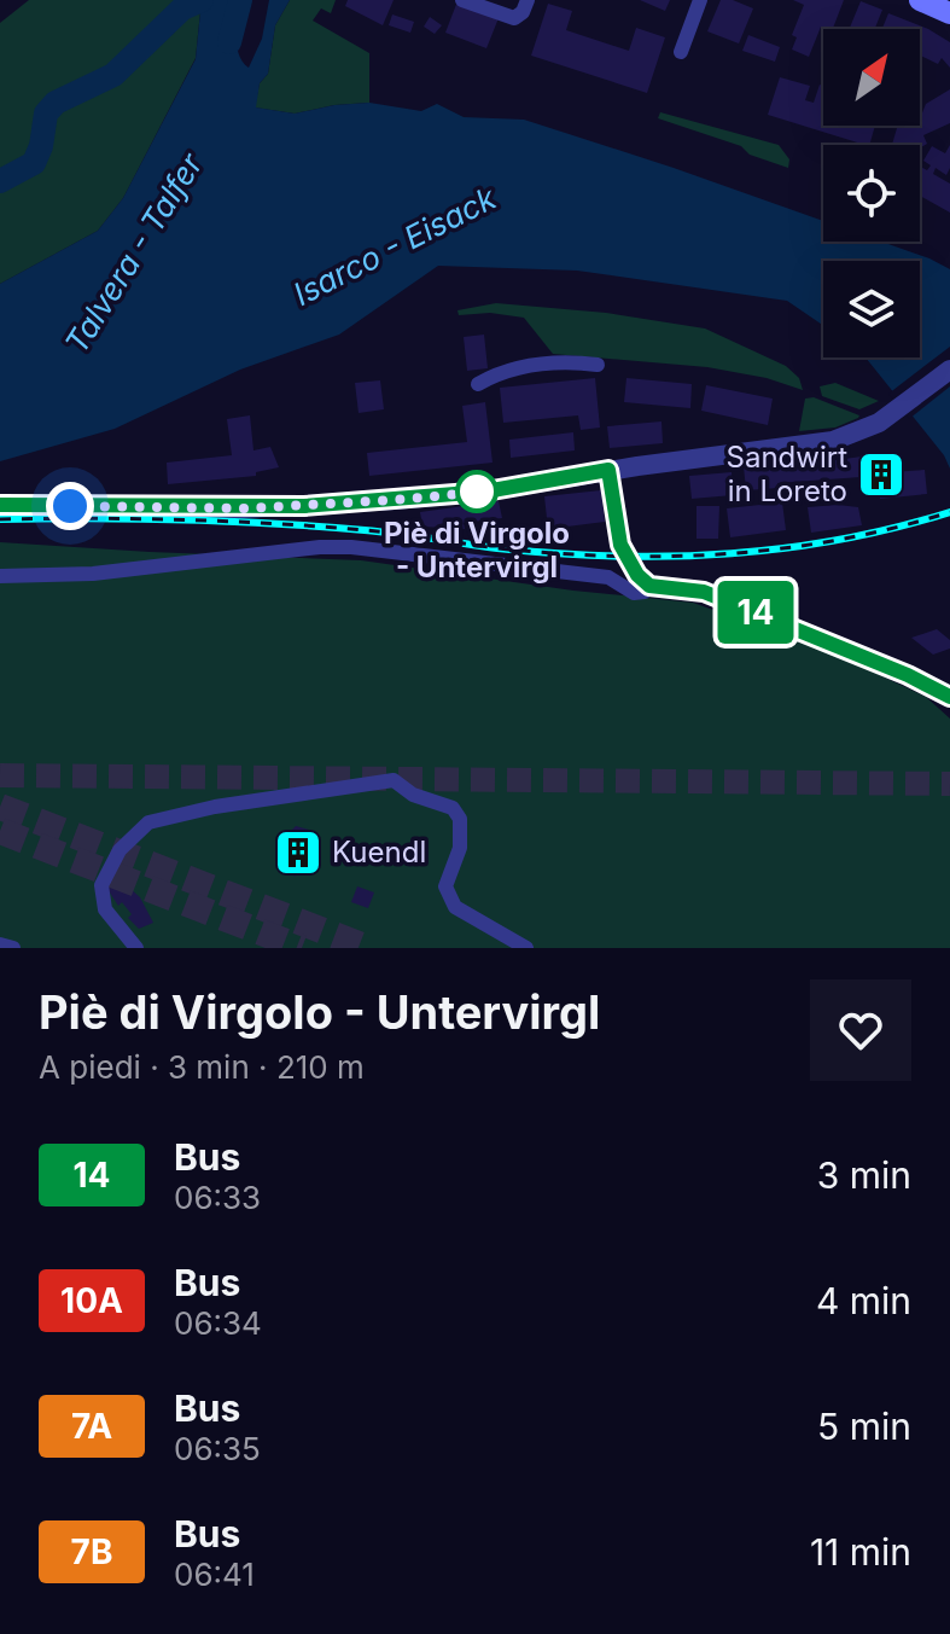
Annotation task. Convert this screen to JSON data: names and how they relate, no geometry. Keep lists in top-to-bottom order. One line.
{"water":["Isarco - Eisack","Talvera - Talfer"],"places":{"building":["Sandwirt in Loreto","Kuendl"],"other":["Piè di Virgolo - Untervirgl"]},"lines":["bus line 14"],"north":"top right","page":{"on_map":"14","heading":["Piè di Virgolo - Untervirgl","A piedi · 3 min · 210 m"],"list":[{"mark":"14","name":"Bus","note":"06:33","value":"3 min"},{"mark":"10A","name":"Bus","note":"06:34","value":"4 min"},{"mark":"7A","name":"Bus","note":"06:35","value":"5 min"},{"mark":"7B","name":"Bus","note":"06:41","value":"11 min"}]}}
